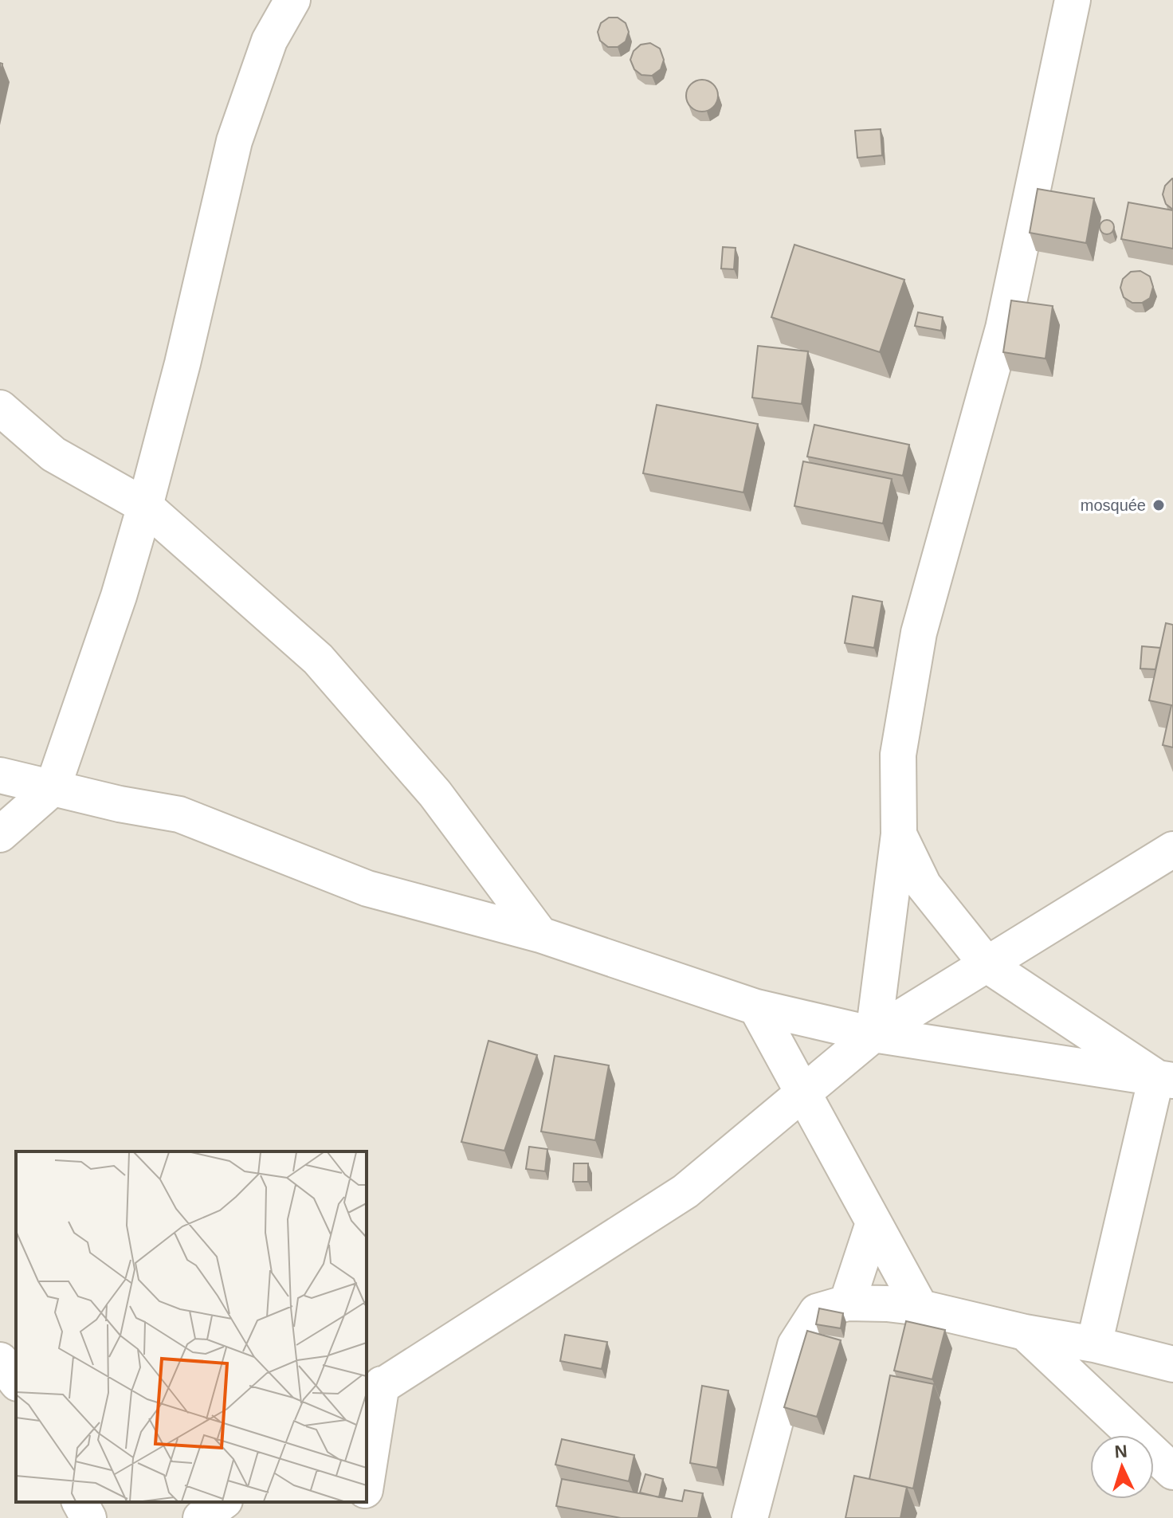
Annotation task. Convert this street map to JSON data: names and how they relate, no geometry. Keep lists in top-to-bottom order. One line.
{"places":["mosquée"],"north":"top"}
